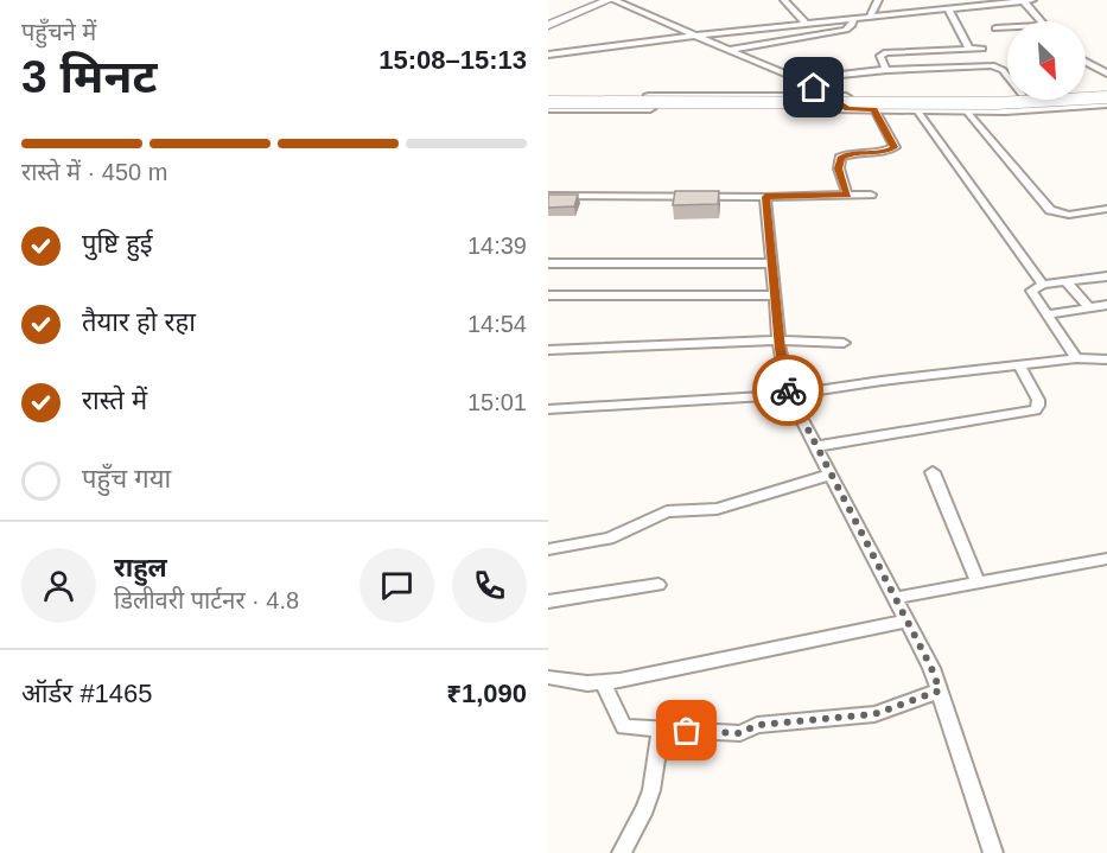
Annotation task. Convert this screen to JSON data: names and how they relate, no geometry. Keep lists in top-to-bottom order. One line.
{"north":"bottom right","page":{"heading":["3 मिनट","पहुँचने में","15:08–15:13"],"panel":["राहुल","डिलीवरी पार्टनर · 4.8","ऑर्डर #1465","₹1,090"],"bar":"रास्ते में · 450 m","list":[["पुष्टि हुई","14:39"],["तैयार हो रहा","14:54"],["रास्ते में","15:01"],"पहुँच गया"]}}
